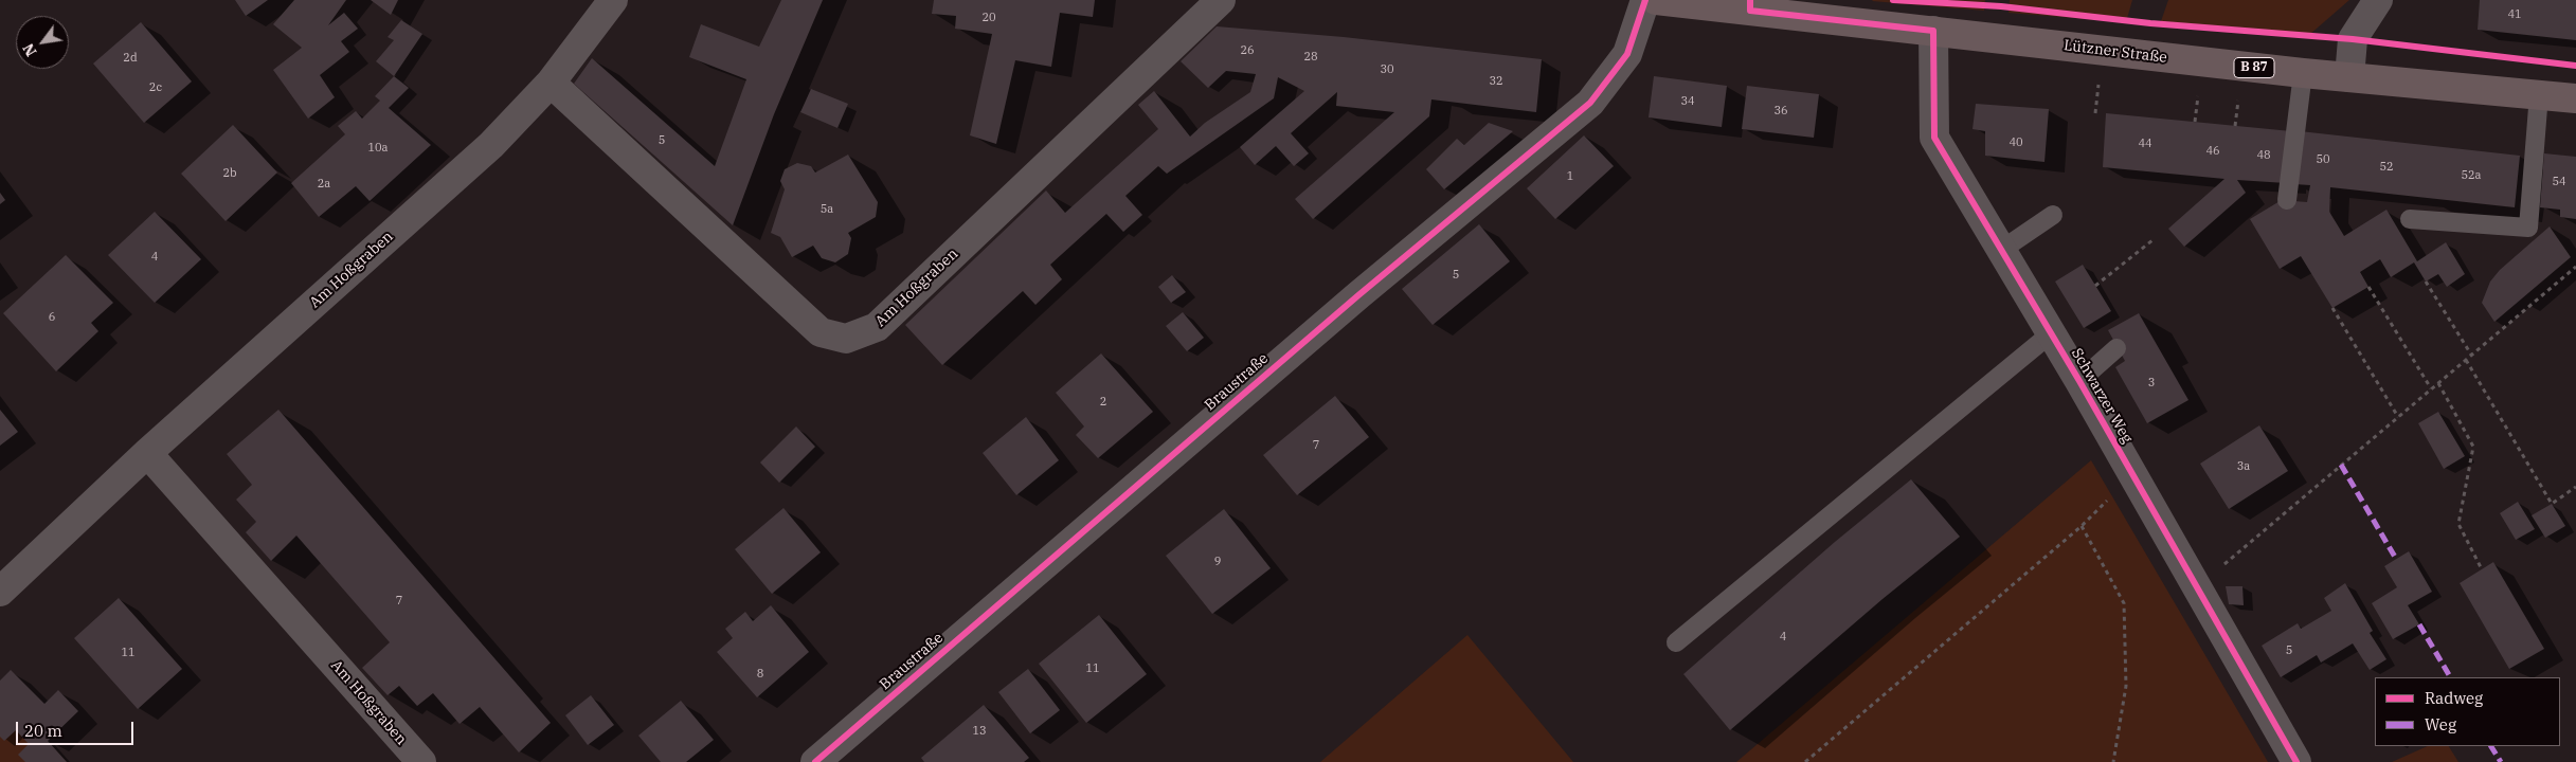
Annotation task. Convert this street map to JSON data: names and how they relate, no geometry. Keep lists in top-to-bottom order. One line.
{"streets":{"main road":["Lützner Straße","B 87"],"street":["Am Hoßgraben","Braustraße","Schwarzer Weg"]},"crossings":[["Lützner Straße","Schwarzer Weg"]],"house_numbers":["41","20","26","28","2d","30","32","2c","34","36","5","40","44","10a","46","48","50","52","2b","52a","1","54","2a","5a","4","5","6","3","2","7","3a","9","7","4","5","11","11","8","13"],"legend":["Radweg","Weg"],"scale_bar":"20 m","north":"bottom left"}
